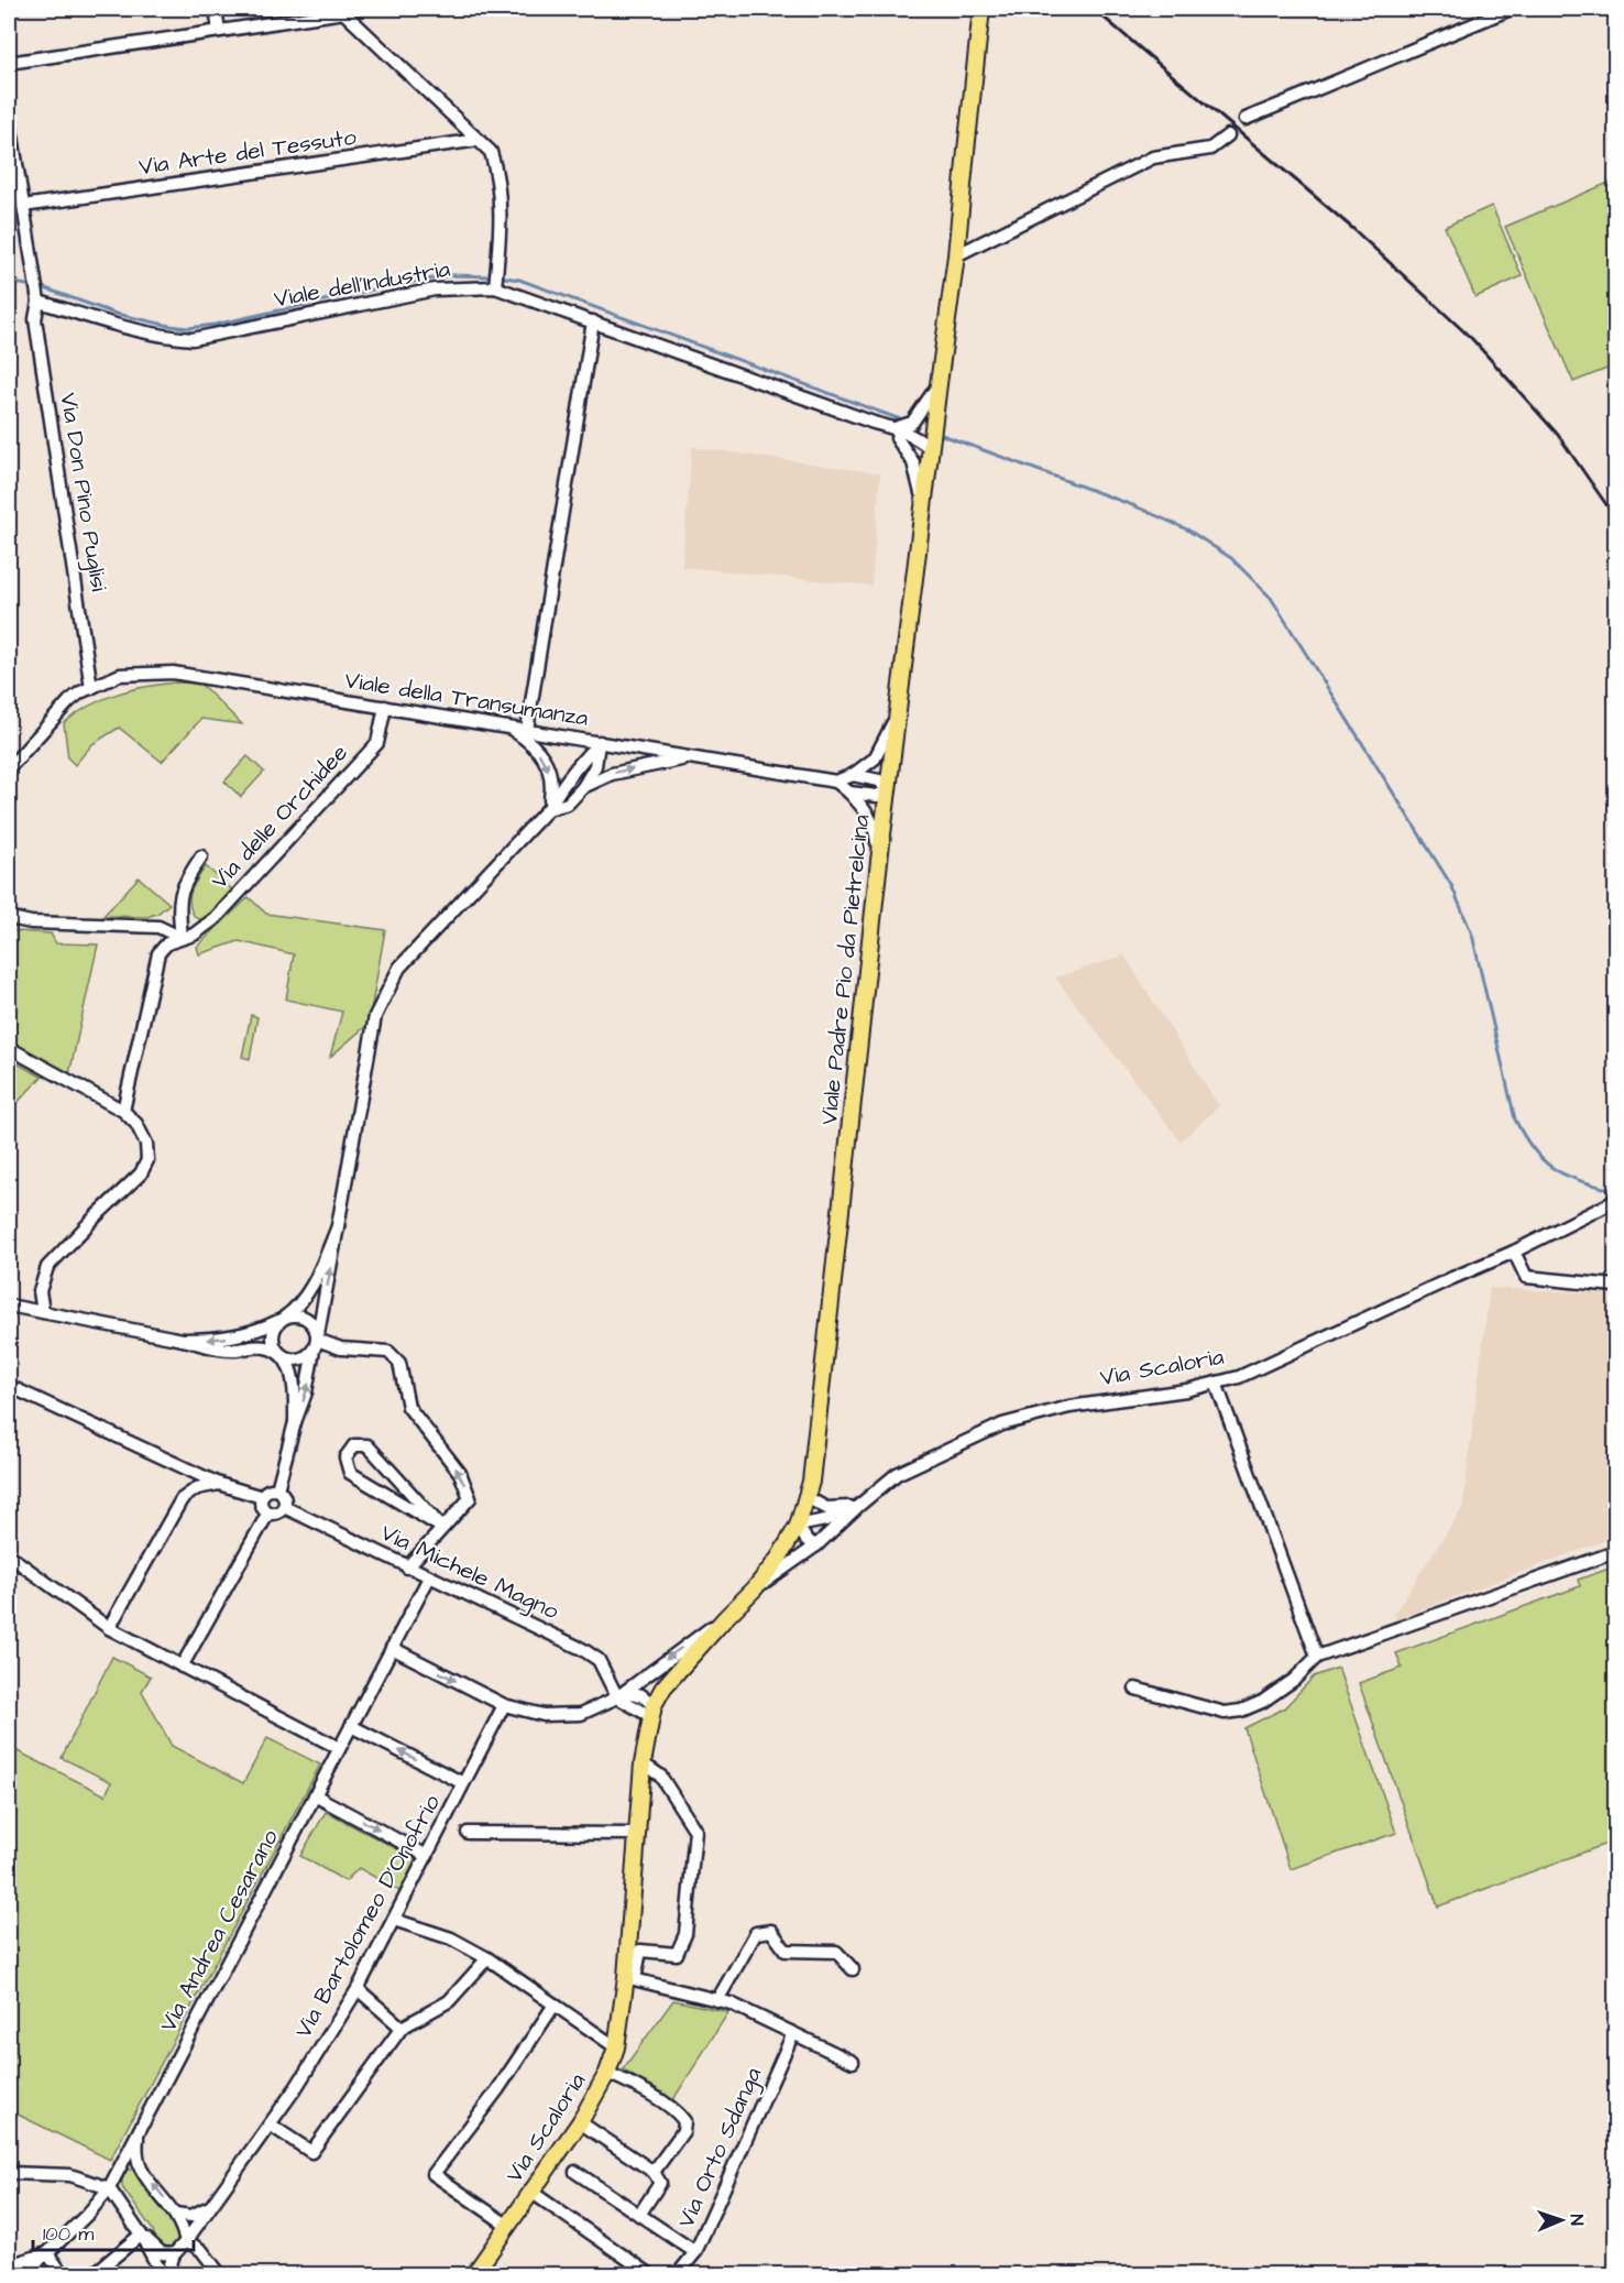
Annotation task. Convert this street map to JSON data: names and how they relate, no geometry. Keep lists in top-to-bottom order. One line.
{"streets":{"main road":["Viale Padre Pio da Pietrelcina","Via Scaloria"],"street":["Via Arte del Tessuto","Viale dell'Industria","Via Don Pino Puglisi","Viale della Transumanza","Via delle Orchidee","Via Michele Magno","Via Bartolomeo D'Onofrio","Via Andrea Cesarano","Via Orto Sdanga"]},"crossings":[["Via Arte del Tessuto","Via Don Pino Puglisi"],["Viale dell'Industria","Via Don Pino Puglisi"],["Viale dell'Industria","Viale Padre Pio da Pietrelcina"],["Via Don Pino Puglisi","Viale della Transumanza"],["Viale della Transumanza","Via delle Orchidee"],["Viale Padre Pio da Pietrelcina","Via Scaloria"],["Via Scaloria","Via Michele Magno"],["Via Scaloria","Via Bartolomeo D'Onofrio"],["Via Scaloria","Via Andrea Cesarano"],["Via Michele Magno","Via Andrea Cesarano"]],"scale_bar":"100 m","north":"right"}
